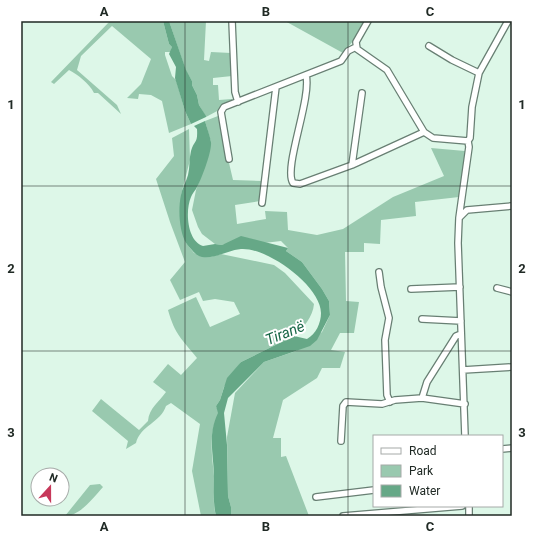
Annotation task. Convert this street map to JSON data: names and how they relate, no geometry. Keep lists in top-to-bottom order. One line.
{"water":["Tiranë"],"legend":["Road","Park","Water"],"north":"top","grid":{"columns":["A","B","C"],"rows":["1","2","3"]}}
